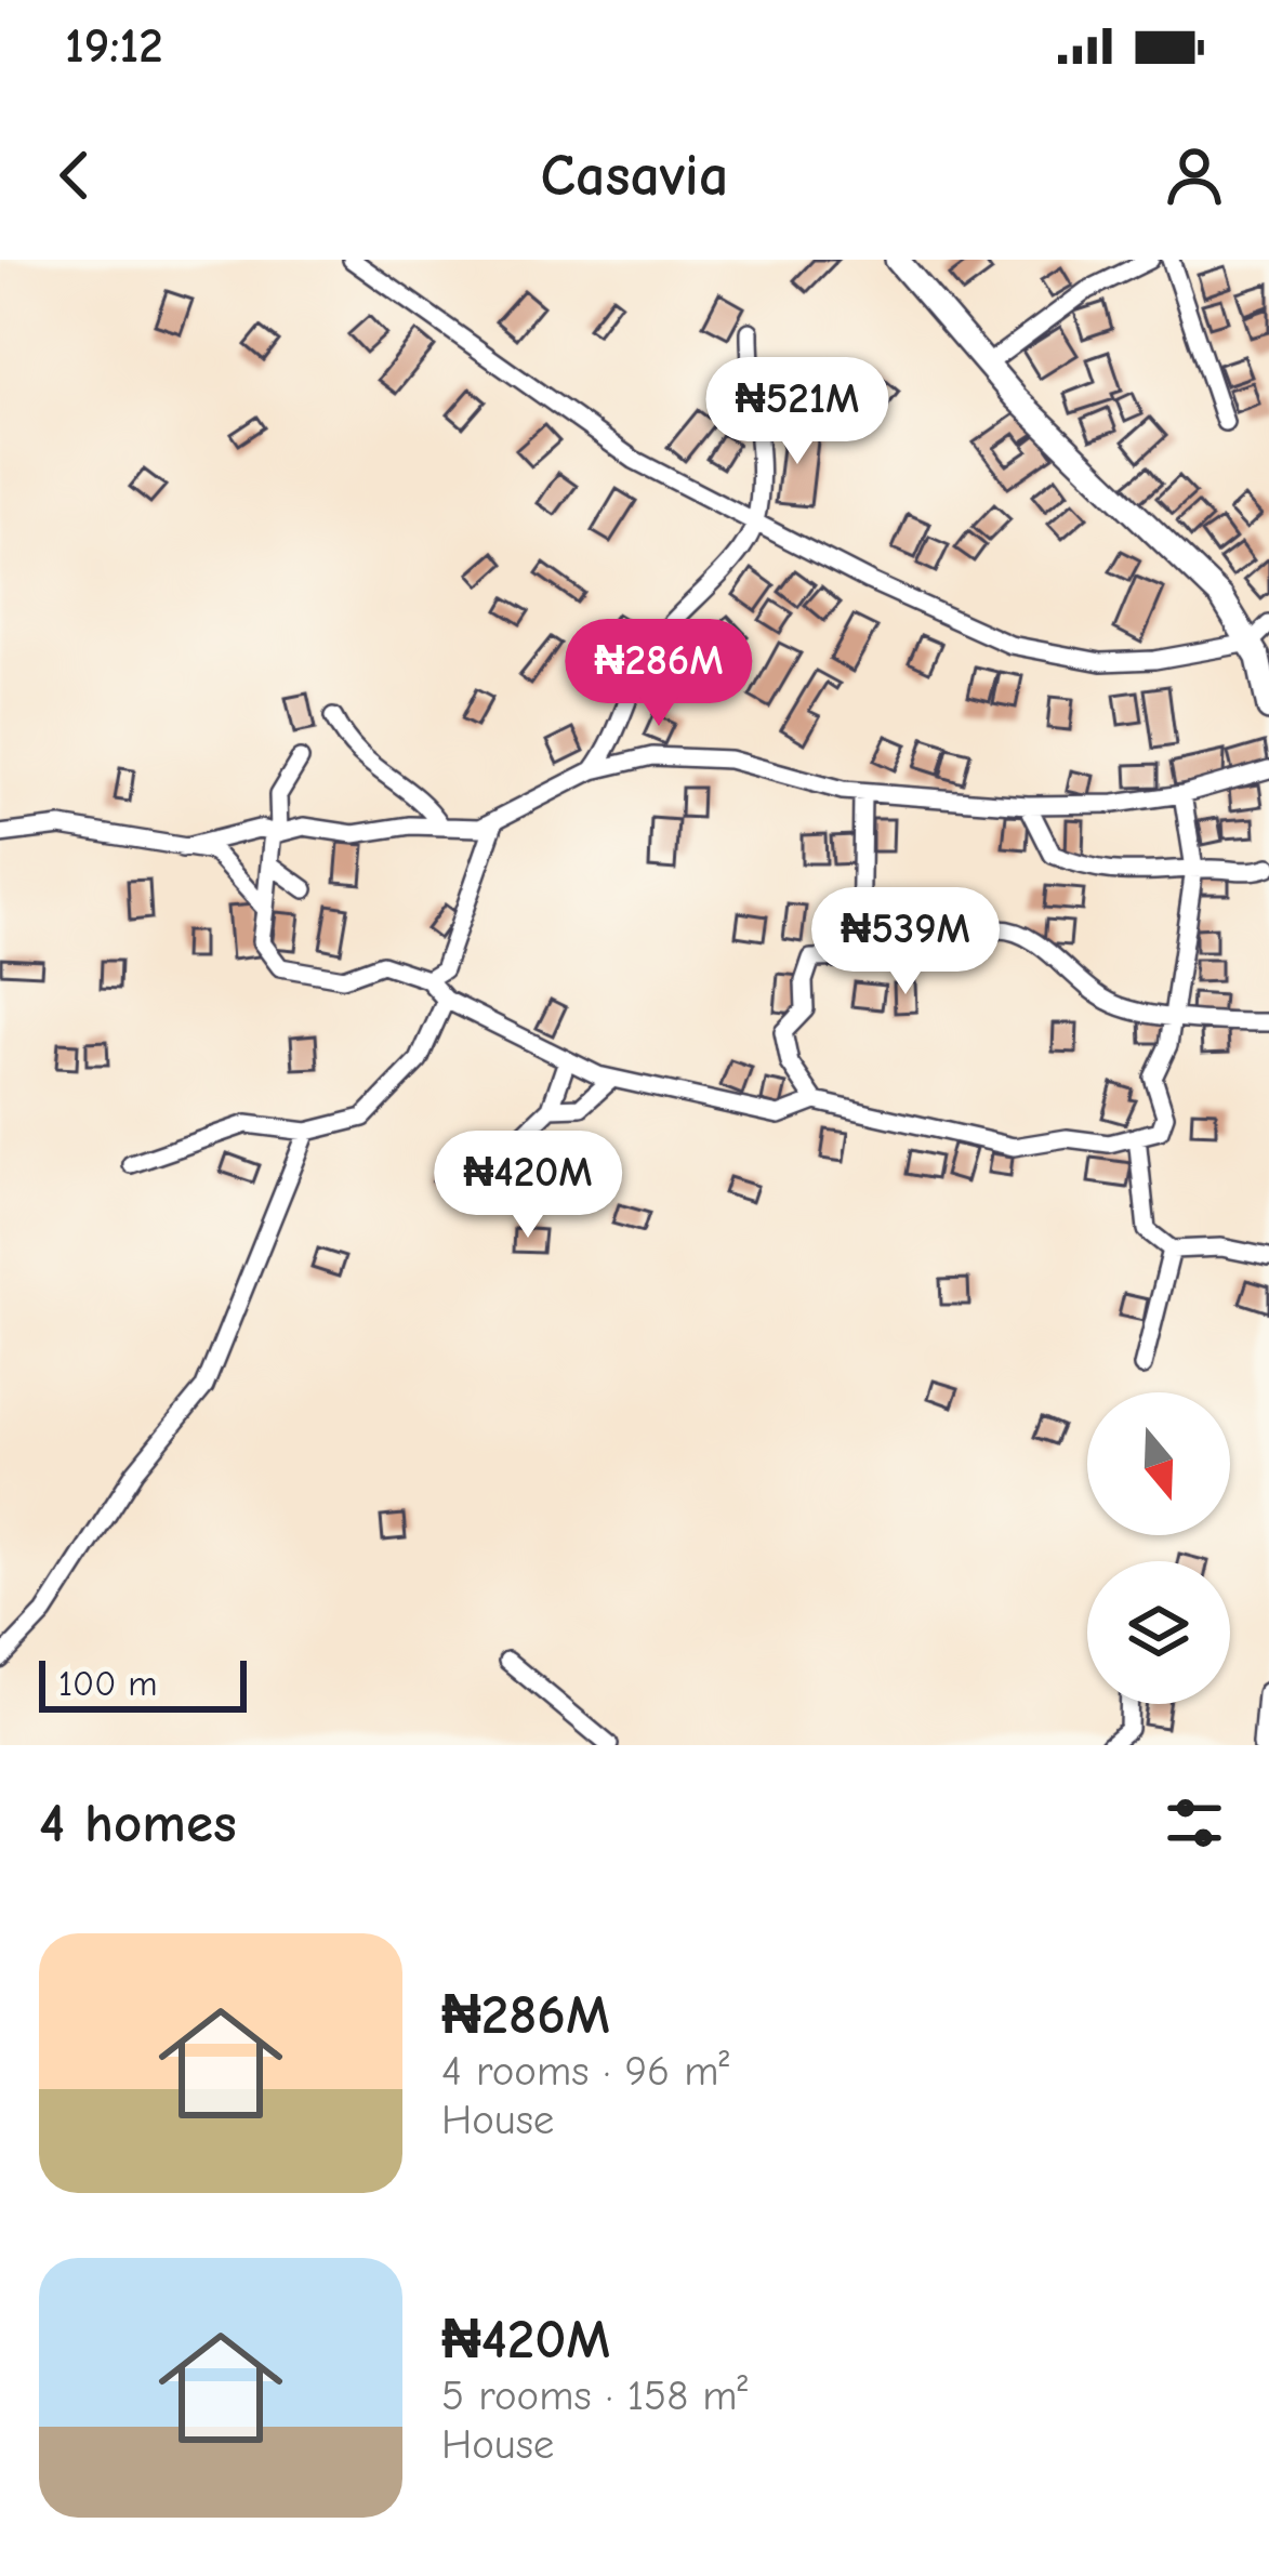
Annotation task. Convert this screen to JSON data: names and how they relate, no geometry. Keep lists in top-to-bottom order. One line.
{"scale_bar":"100 m","north":"bottom","page":{"status":"19:12","header":"Casavia","price":["₦521M","₦286M","₦539M","₦420M"],"scale":"100 m","heading":"4 homes","list":[{"name":"₦286M","note":"4 rooms · 96 m² · House"},{"name":"₦420M","note":"5 rooms · 158 m² · House"}]}}
